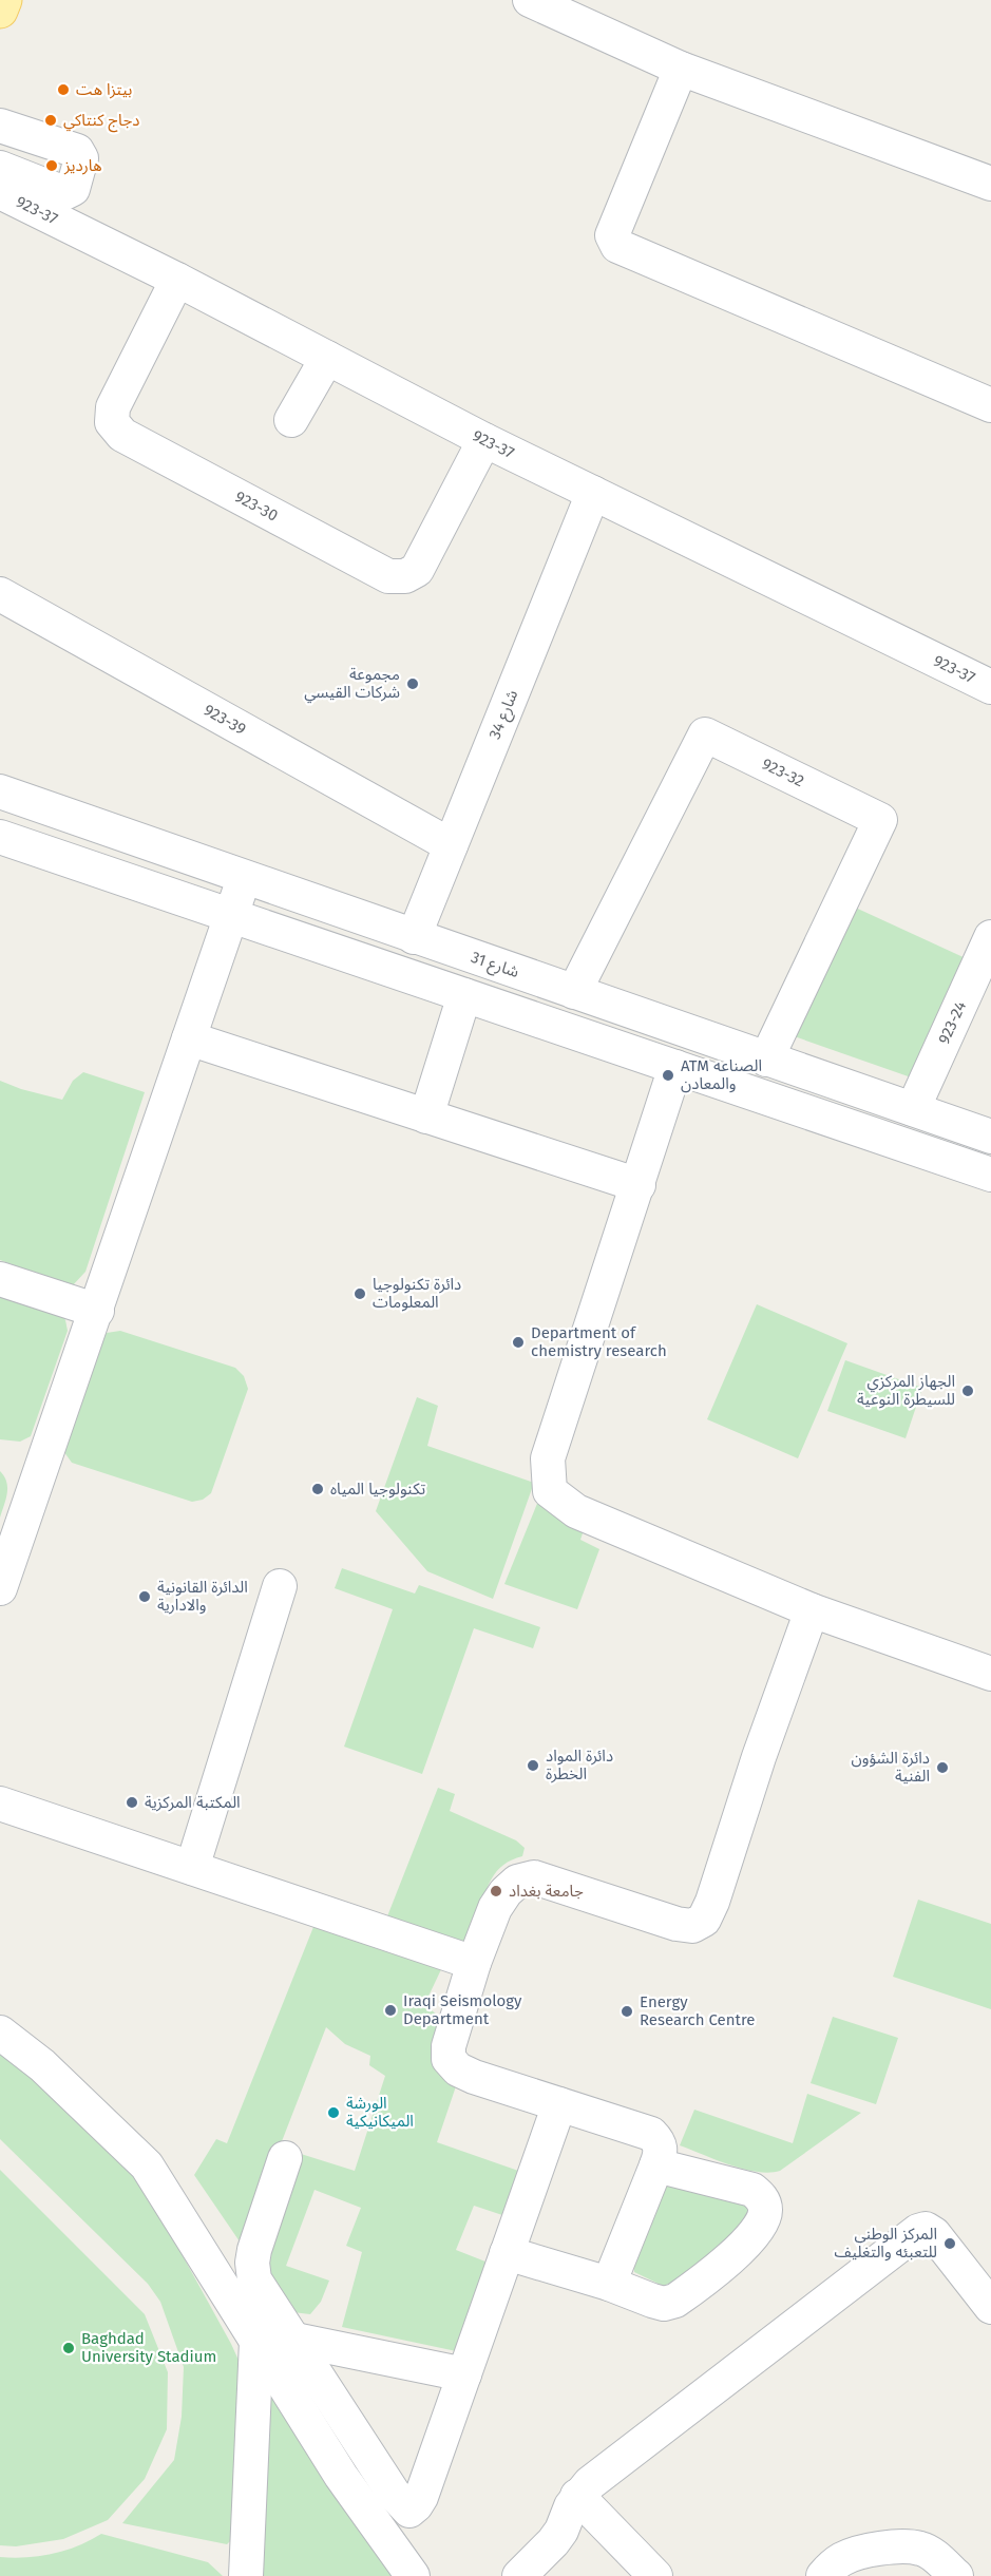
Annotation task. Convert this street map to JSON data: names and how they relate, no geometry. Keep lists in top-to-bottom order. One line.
{"streets":{"street":["923-37","923-30","شارع 34","923-39","923-32","شارع 31","923-24"]},"crossings":[["923-37","923-30"],["923-37","شارع 34"],["شارع 34","923-39"],["شارع 34","شارع 31"],["923-32","شارع 31"],["شارع 31","923-24"]],"places":["بيتزا هت","دجاج كنتاكي","هارديز","مجموعة شركات القيسي","ATM الصناعه والمعادن","دائرة تكنولوجيا المعلومات","Department of chemistry research","الجهاز المركزي للسيطرة النوعية","تكنولوجيا المياه","الدائرة القانونية والادارية","دائرة المواد الخطرة","دائرة الشؤون الفنية","المكتبة المركزية","جامعة بغداد","Iraqi Seismology Department","Energy Research Centre","الورشة الميكانيكية","المركز الوطني للتعبئه والتغليف","Baghdad University Stadium"]}
